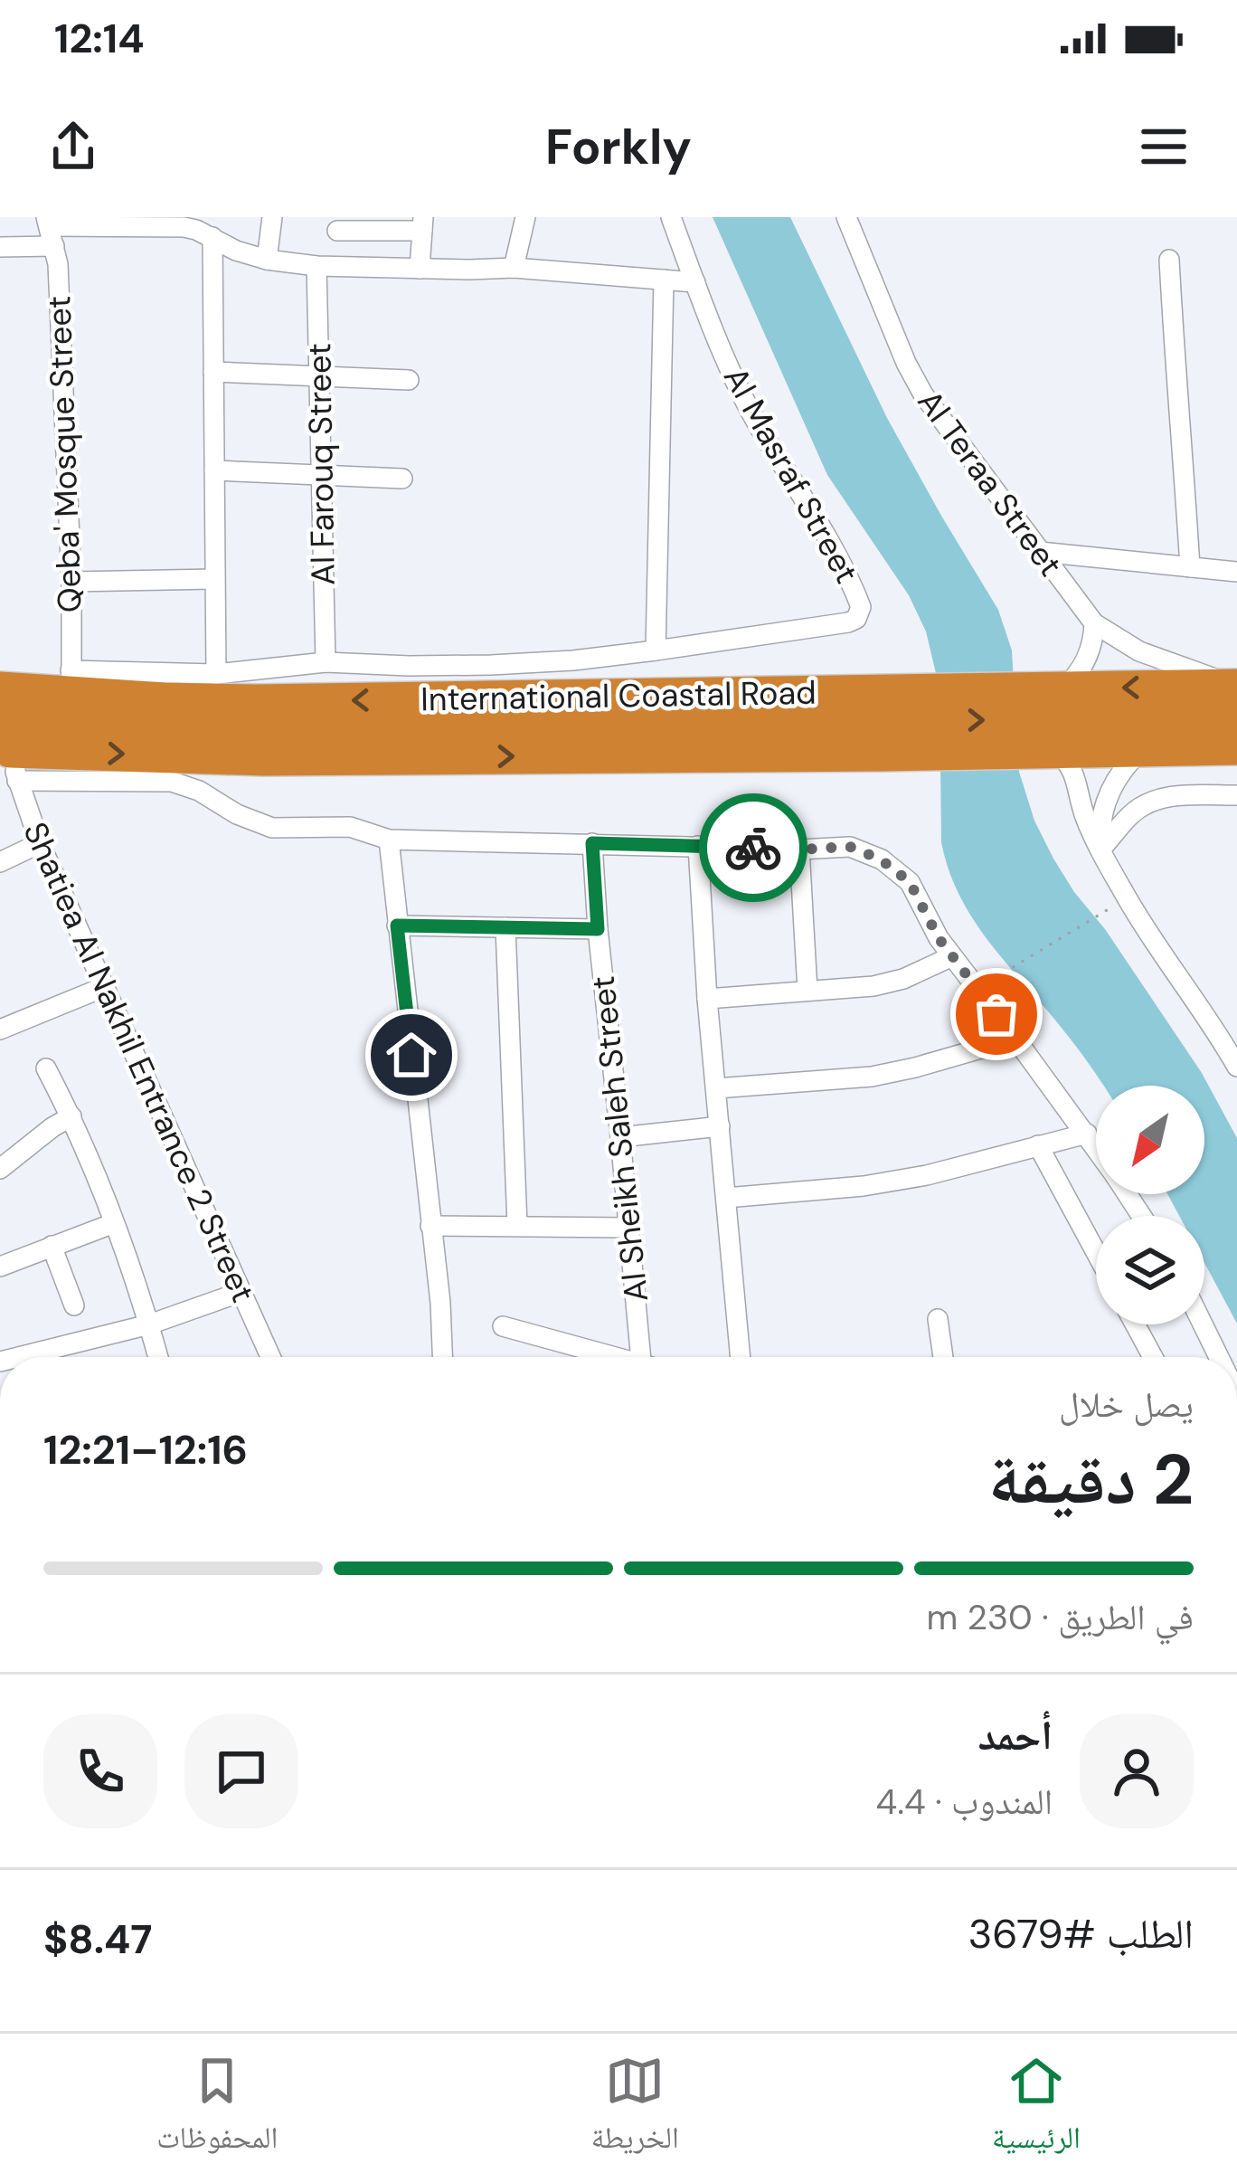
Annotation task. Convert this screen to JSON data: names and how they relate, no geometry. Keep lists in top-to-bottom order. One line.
{"streets":{"highway":["International Coastal Road"],"street":["Qeba' Mosque Street","Al Farouq Street","Al Masraf Street","Al Teraa Street","Shatiea Al Nakhil Entrance 2 Street","Al Sheikh Saleh Street"]},"crossings":[["Qeba' Mosque Street","International Coastal Road"],["Al Teraa Street","International Coastal Road"],["International Coastal Road","Shatiea Al Nakhil Entrance 2 Street"]],"north":"bottom left","page":{"status":"12:14","header":"Forkly","heading":["2 دقيقة","يصل خلال","12:16–12:21"],"panel":["أحمد","المندوب · 4.4","الطلب #3679","$8.47"],"bar":"في الطريق · 230 m","tabs":["الرئيسية","الخريطة","المحفوظات"]}}
